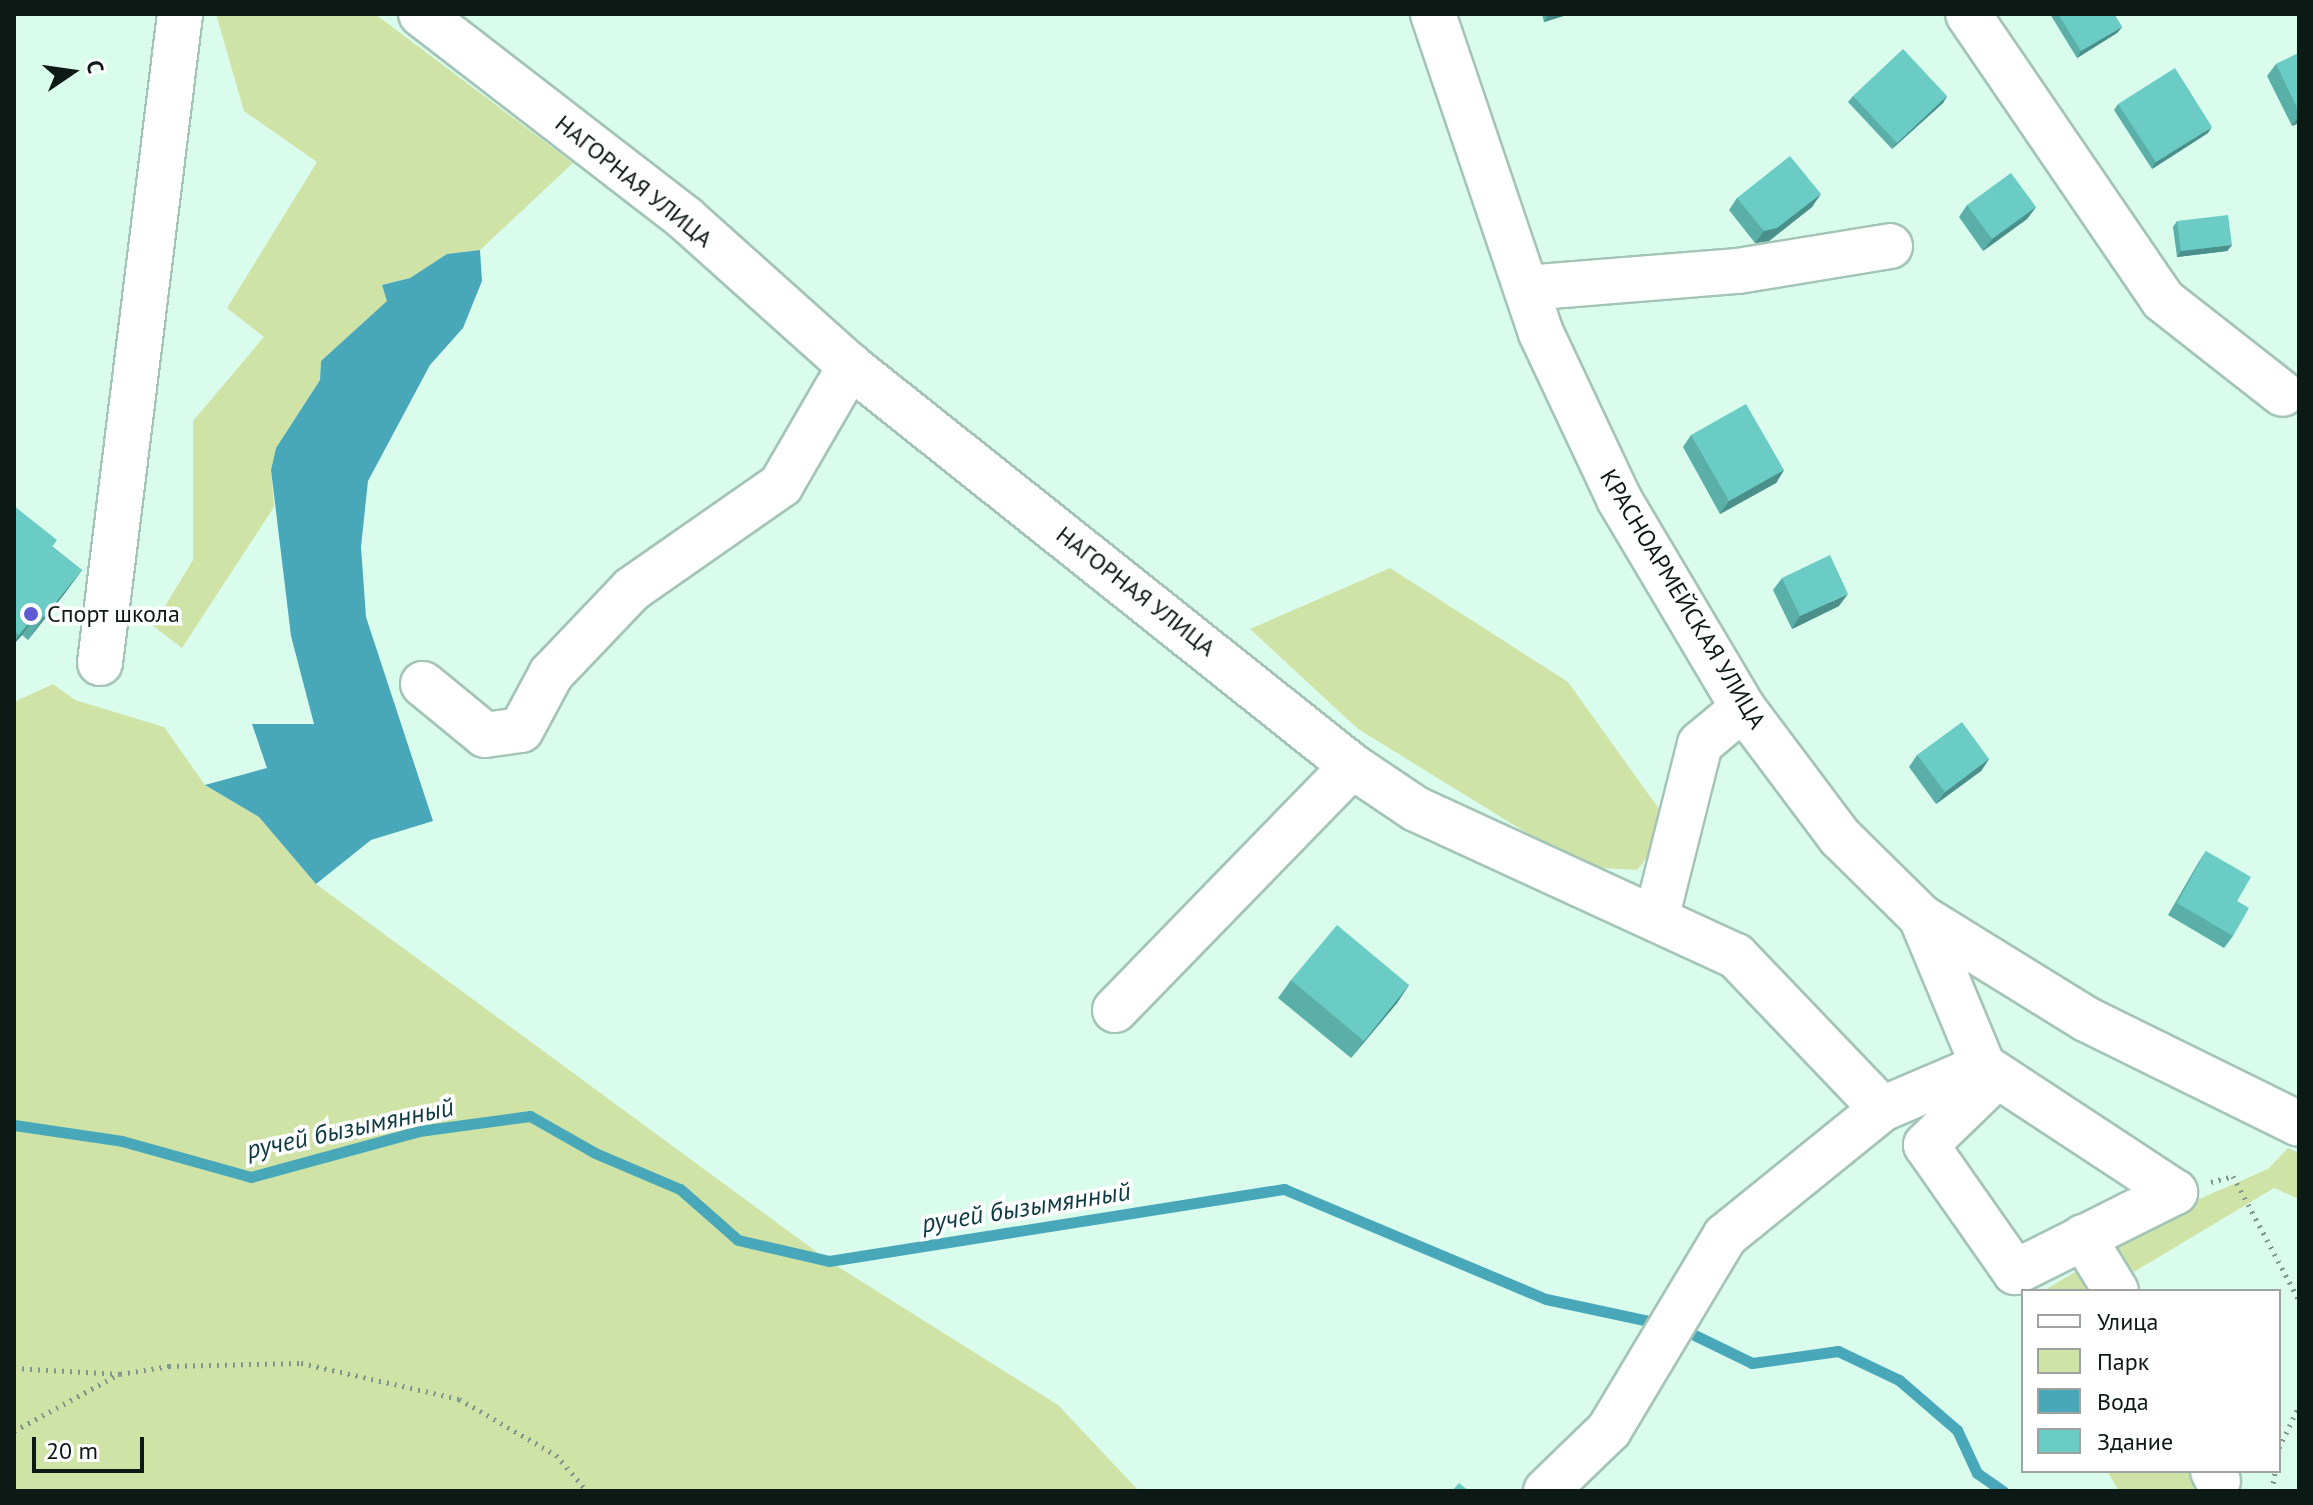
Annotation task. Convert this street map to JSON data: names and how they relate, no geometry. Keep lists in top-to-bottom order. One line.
{"streets":{"street":["НАГОРНАЯ УЛИЦА","КРАСНОАРМЕЙСКАЯ УЛИЦА"]},"water":["ручей бызымянный"],"places":["Спорт школа"],"legend":["Улица","Парк","Вода","Здание"],"scale_bar":"20 m","north":"right"}
